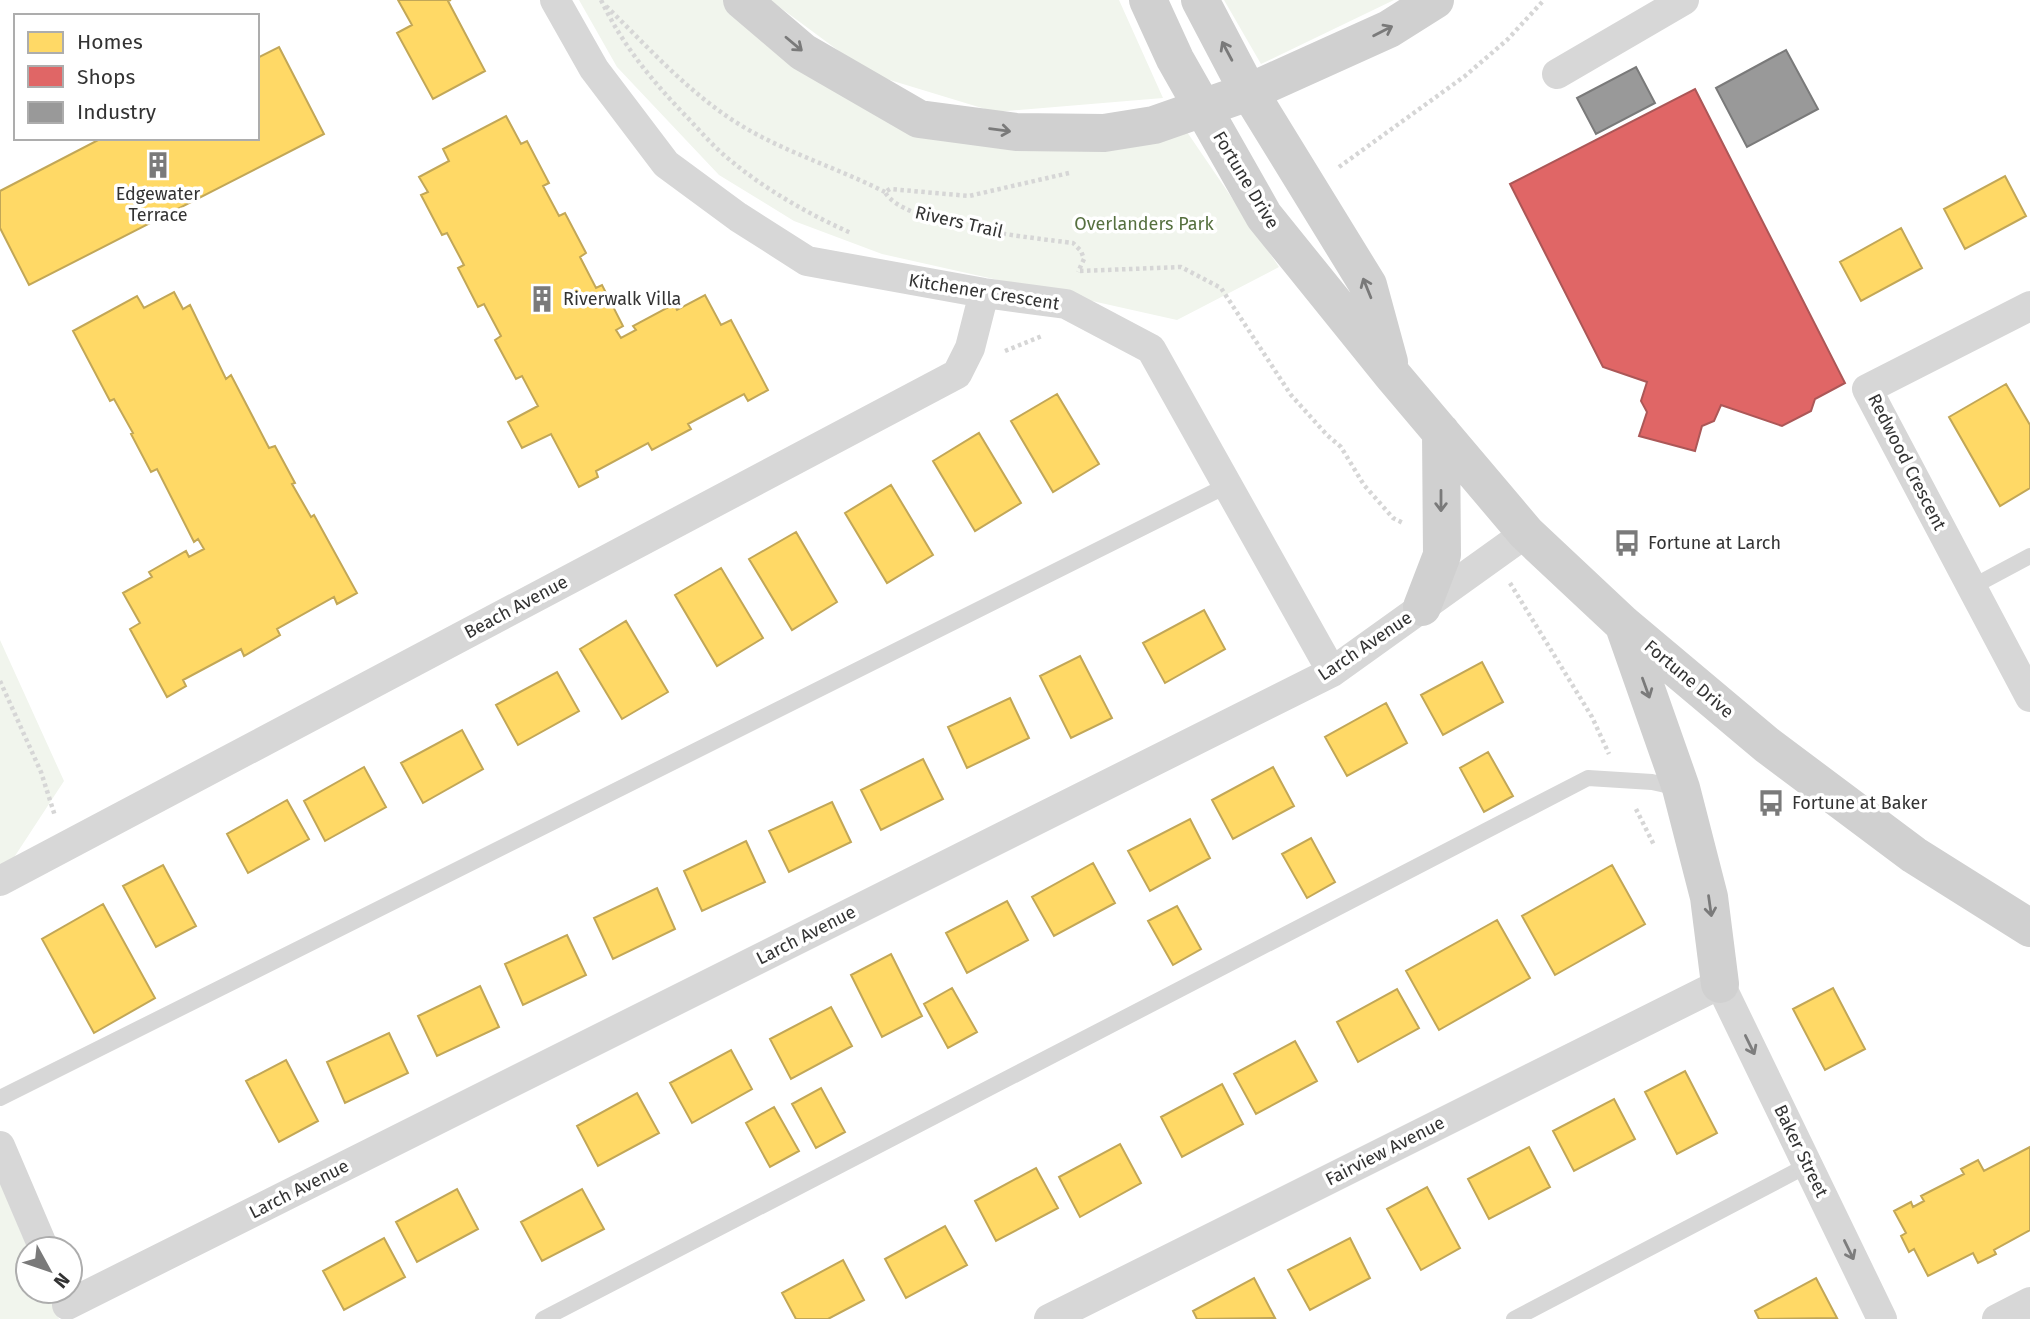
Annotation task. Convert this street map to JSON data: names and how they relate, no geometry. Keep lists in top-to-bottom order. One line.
{"streets":{"main road":["Fortune Drive"],"street":["Kitchener Crescent","Redwood Crescent","Beach Avenue","Larch Avenue","Fairview Avenue","Baker Street"],"path":["Rivers Trail"]},"crossings":[["Fortune Drive","Larch Avenue"],["Kitchener Crescent","Beach Avenue"],["Kitchener Crescent","Larch Avenue"],["Fairview Avenue","Baker Street"]],"one_way":["Baker Street"],"parks":["Overlanders Park"],"places":{"building":["Edgewater Terrace","Riverwalk Villa"],"bus stop":["Fortune at Larch","Fortune at Baker"]},"legend":["Homes","Shops","Industry"],"north":"bottom right"}
